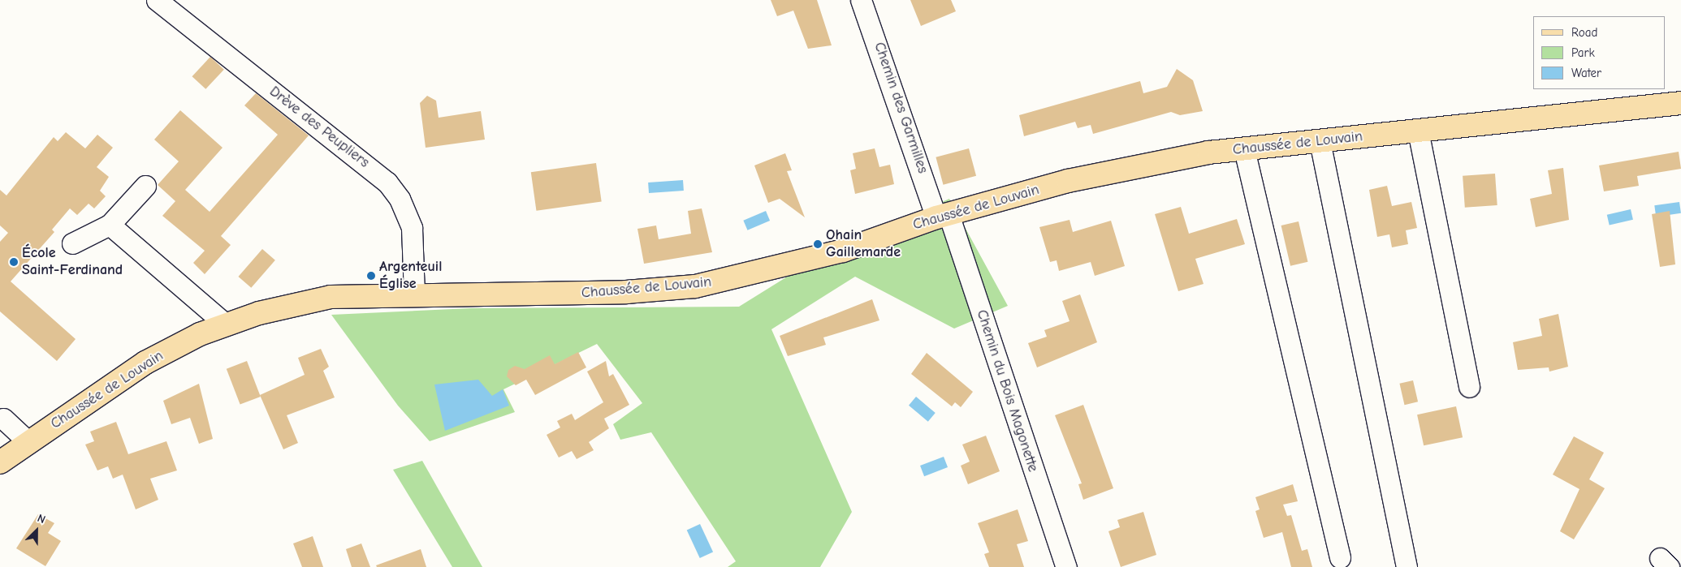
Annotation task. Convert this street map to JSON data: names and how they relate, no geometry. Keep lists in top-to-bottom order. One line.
{"streets":{"main road":["Chaussée de Louvain"],"street":["Chemin des Garmilles","Drève des Peupliers","Chemin du Bois Magonette"]},"crossings":[["Chemin des Garmilles","Chaussée de Louvain"],["Chemin des Garmilles","Chemin du Bois Magonette"],["Drève des Peupliers","Chaussée de Louvain"],["Chaussée de Louvain","Chemin du Bois Magonette"]],"places":["Ohain Gaillemarde","École Saint-Ferdinand","Argenteuil Église"],"legend":["Road","Park","Water"],"north":"top right"}
